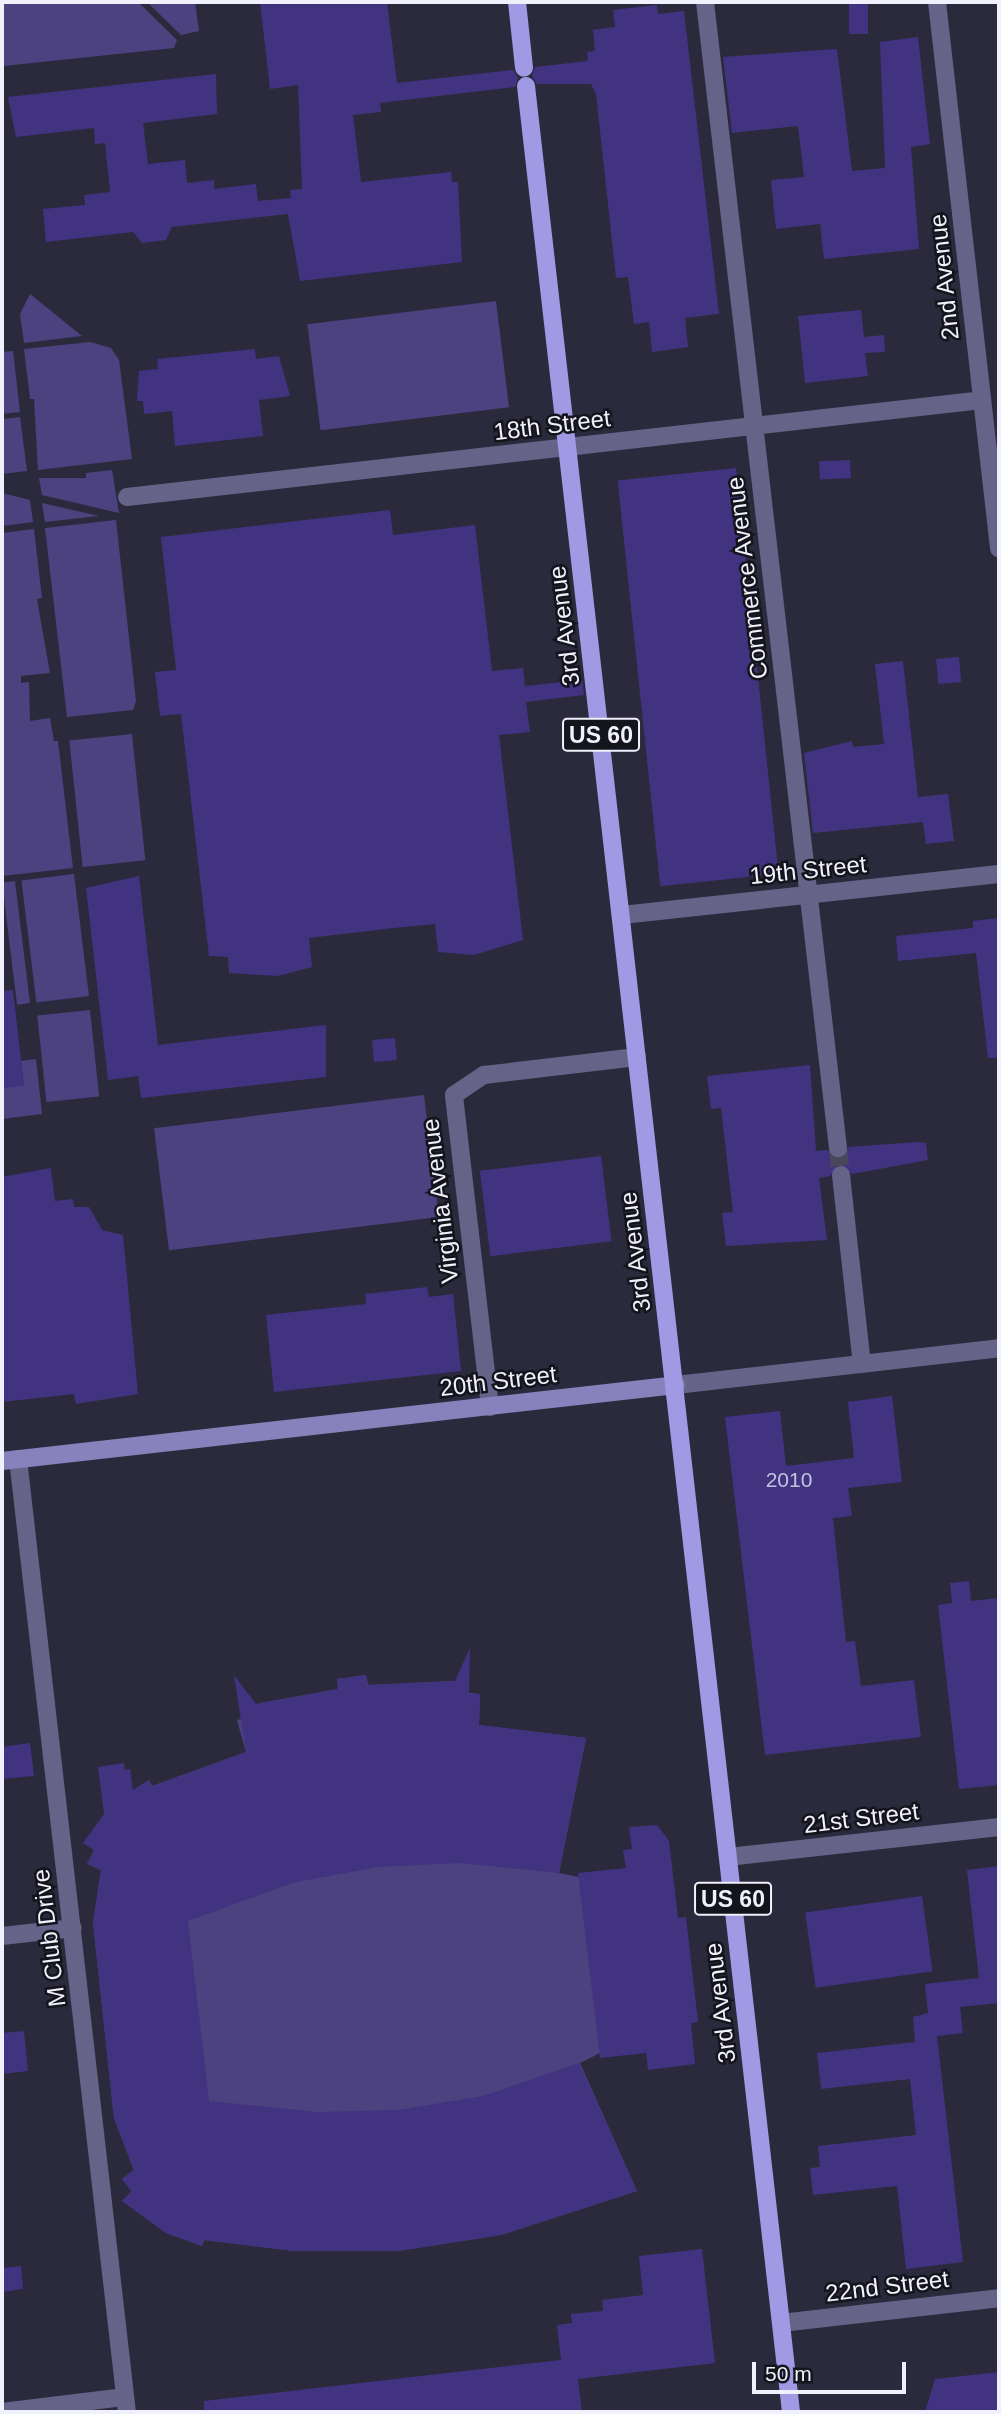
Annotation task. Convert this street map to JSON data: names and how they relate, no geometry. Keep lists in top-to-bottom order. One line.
{"streets":{"main road":["3rd Avenue","US 60","20th Street"],"street":["2nd Avenue","18th Street","Commerce Avenue","19th Street","Virginia Avenue","21st Street","M Club Drive","22nd Street"]},"crossings":[["2nd Avenue","18th Street"],["18th Street","Commerce Avenue"],["18th Street","3rd Avenue"],["Commerce Avenue","19th Street"],["3rd Avenue","19th Street"],["3rd Avenue","Virginia Avenue"],["3rd Avenue","20th Street"],["3rd Avenue","21st Street"],["3rd Avenue","22nd Street"],["Virginia Avenue","20th Street"],["20th Street","M Club Drive"]],"house_numbers":["2010"],"scale_bar":"50 m"}
